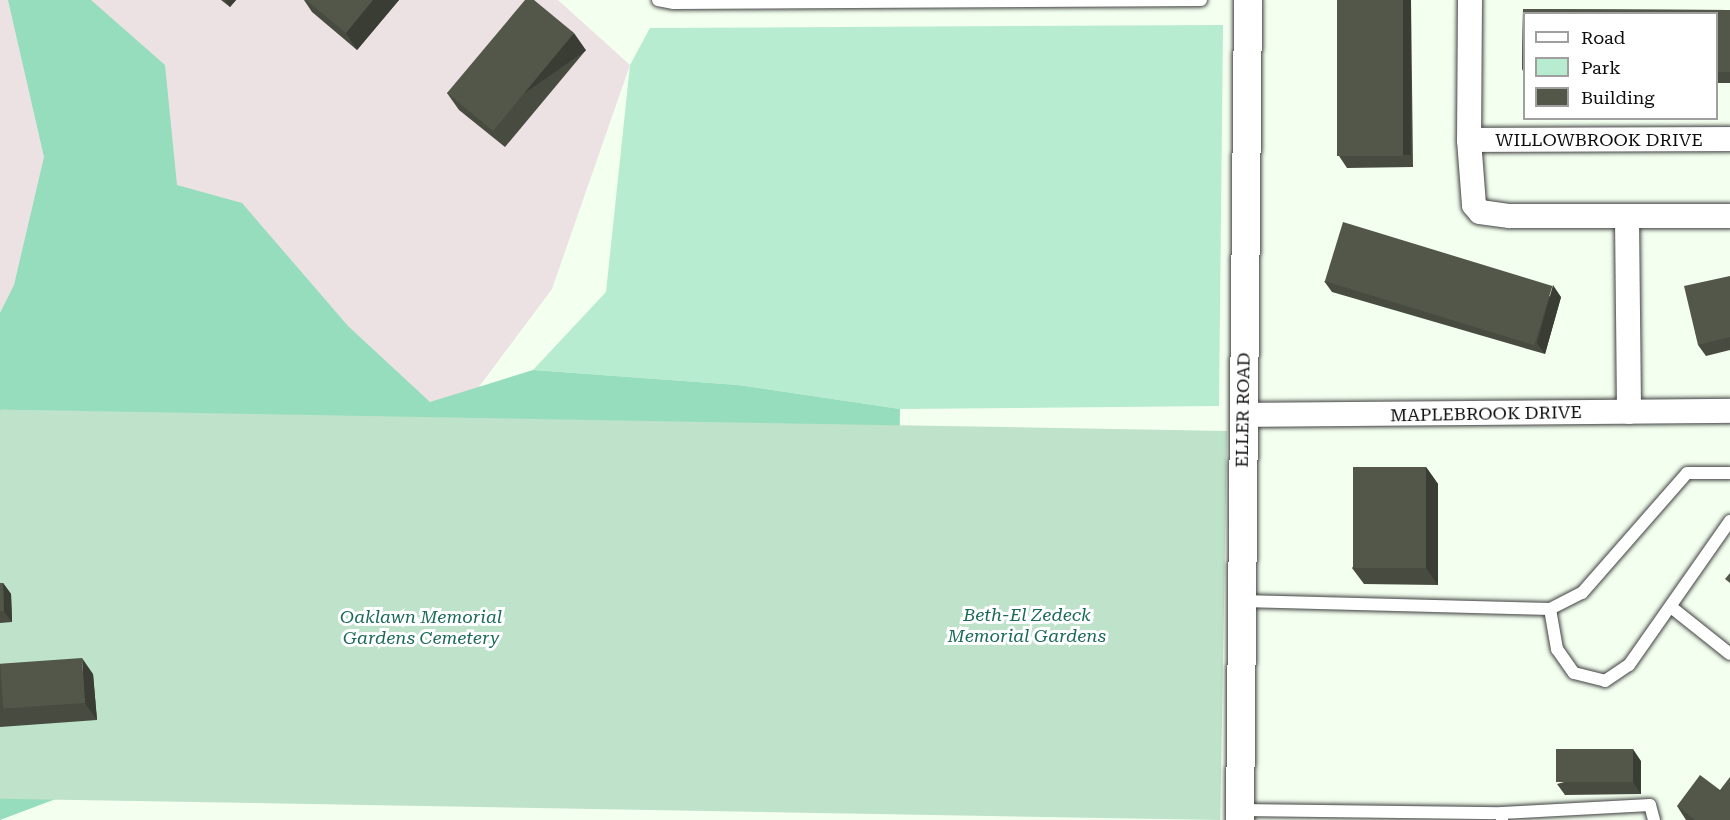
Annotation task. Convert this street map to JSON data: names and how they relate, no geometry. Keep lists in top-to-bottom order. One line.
{"streets":{"street":["WILLOWBROOK DRIVE","ELLER ROAD","MAPLEBROOK DRIVE"]},"crossings":[["ELLER ROAD","MAPLEBROOK DRIVE"]],"parks":["Beth-El Zedeck Memorial Gardens","Oaklawn Memorial Gardens Cemetery"],"legend":["Road","Park","Building"]}
